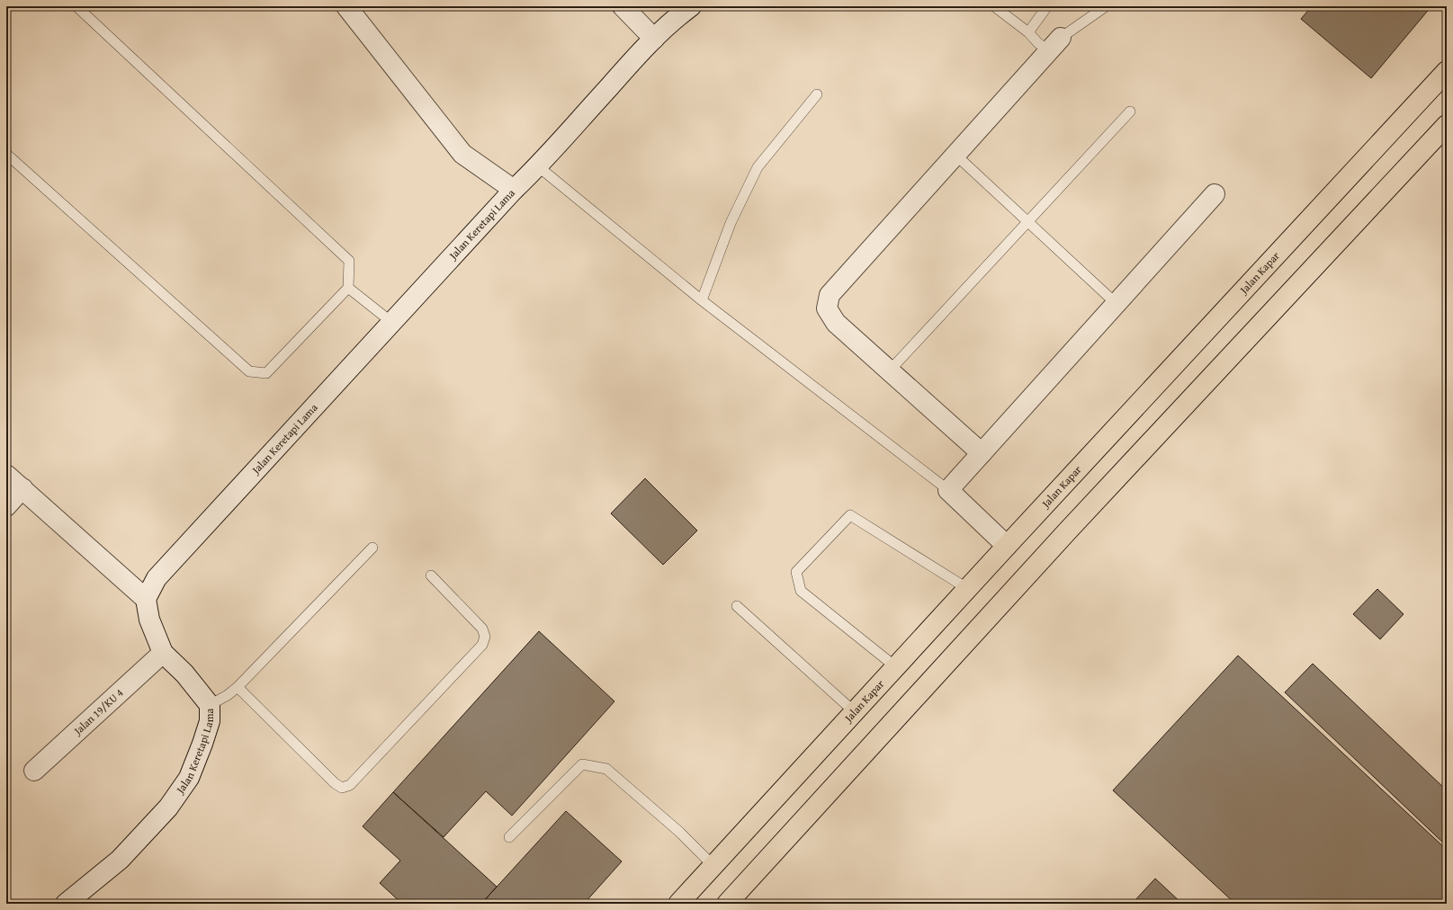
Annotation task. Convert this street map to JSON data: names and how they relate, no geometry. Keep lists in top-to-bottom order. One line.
{"streets":{"highway":["Jalan Kapar"],"street":["Jalan Keretapi Lama","Jalan 19/KU 4"]},"crossings":[["Jalan Keretapi Lama","Jalan 19/KU 4"]]}
